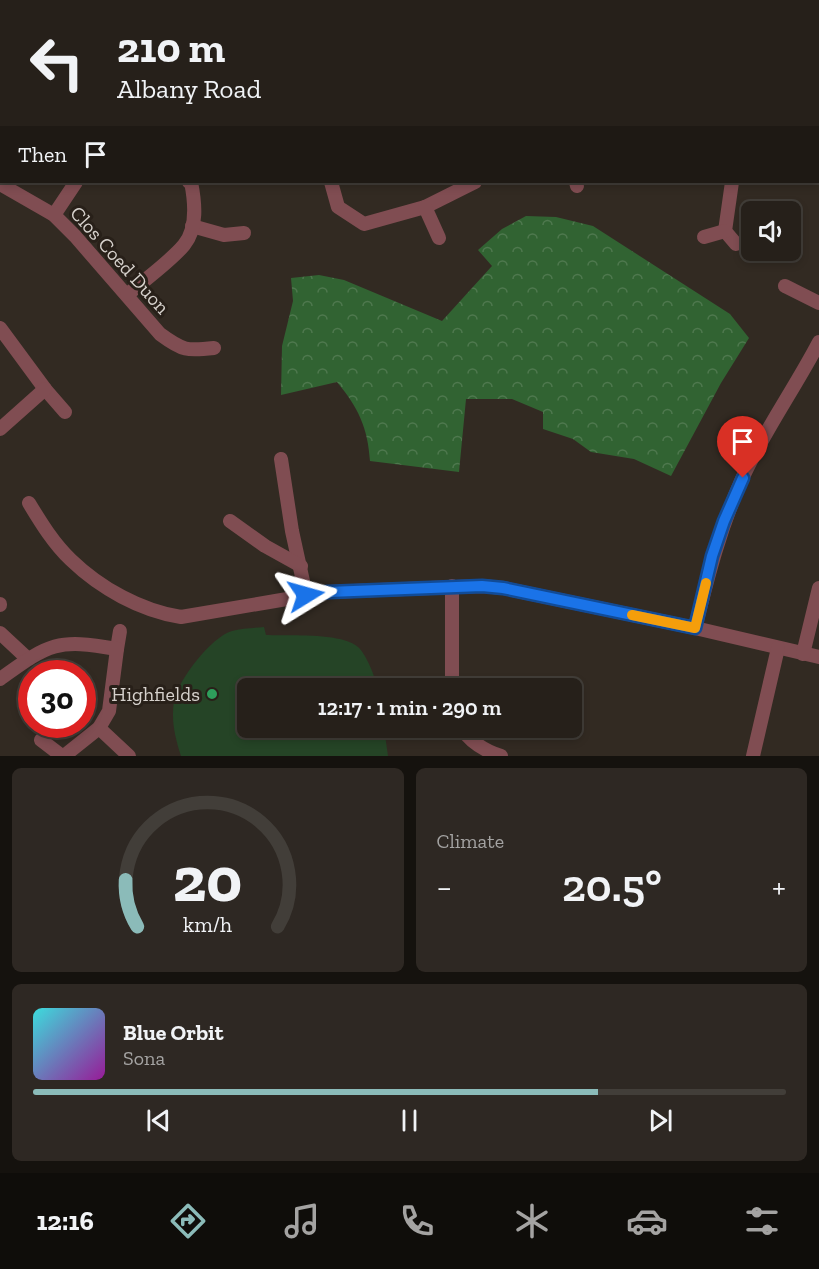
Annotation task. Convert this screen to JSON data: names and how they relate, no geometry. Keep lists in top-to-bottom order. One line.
{"streets":{"street":["Clos Coed Duon"]},"places":["Highfields"],"page":{"turn":["210 m","Albany Road"],"then":"Then","limit":"30","trip":"12:17 · 1 min · 290 m","tile":"Climate","heat":["−","20.5°","+"],"song":["Blue Orbit","Sona"],"tabs":"12:16","gauge":["20","km/h"]}}
